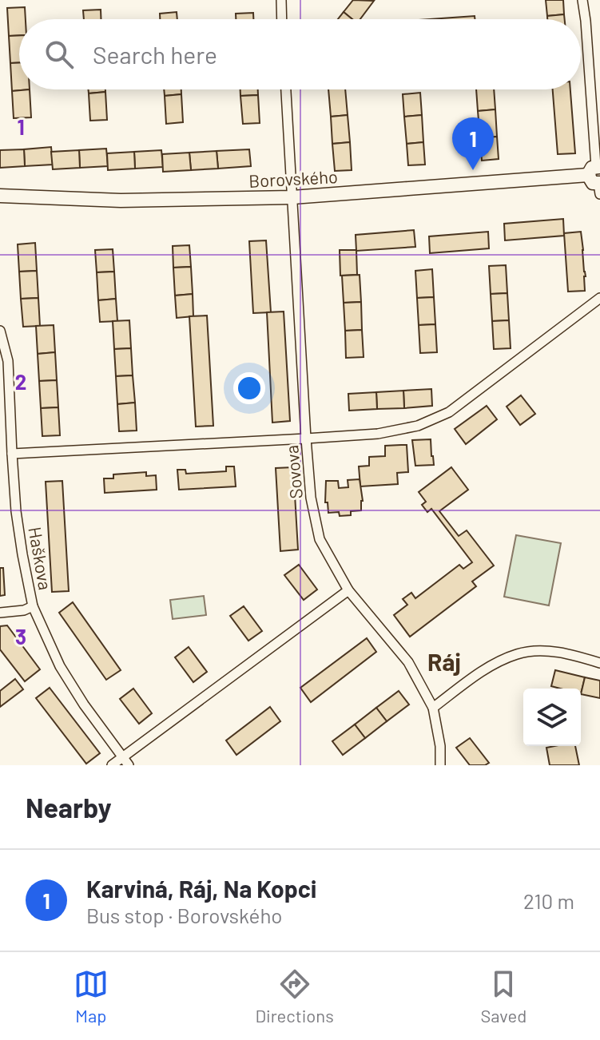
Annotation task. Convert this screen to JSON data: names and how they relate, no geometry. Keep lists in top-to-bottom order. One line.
{"streets":{"main road":["Borovského"],"street":["Sovova","Haškova"]},"crossings":[["Borovského","Sovova"]],"districts":["Ráj"],"page":{"search":"Search here","pins":"1","heading":"Nearby","list":[{"mark":"1","name":"Karviná, Ráj, Na Kopci","note":"Bus stop · Borovského","value":"210 m"}],"nav":["Map","Directions","Saved"]},"grid":{"rows":["1","2","3"]}}
